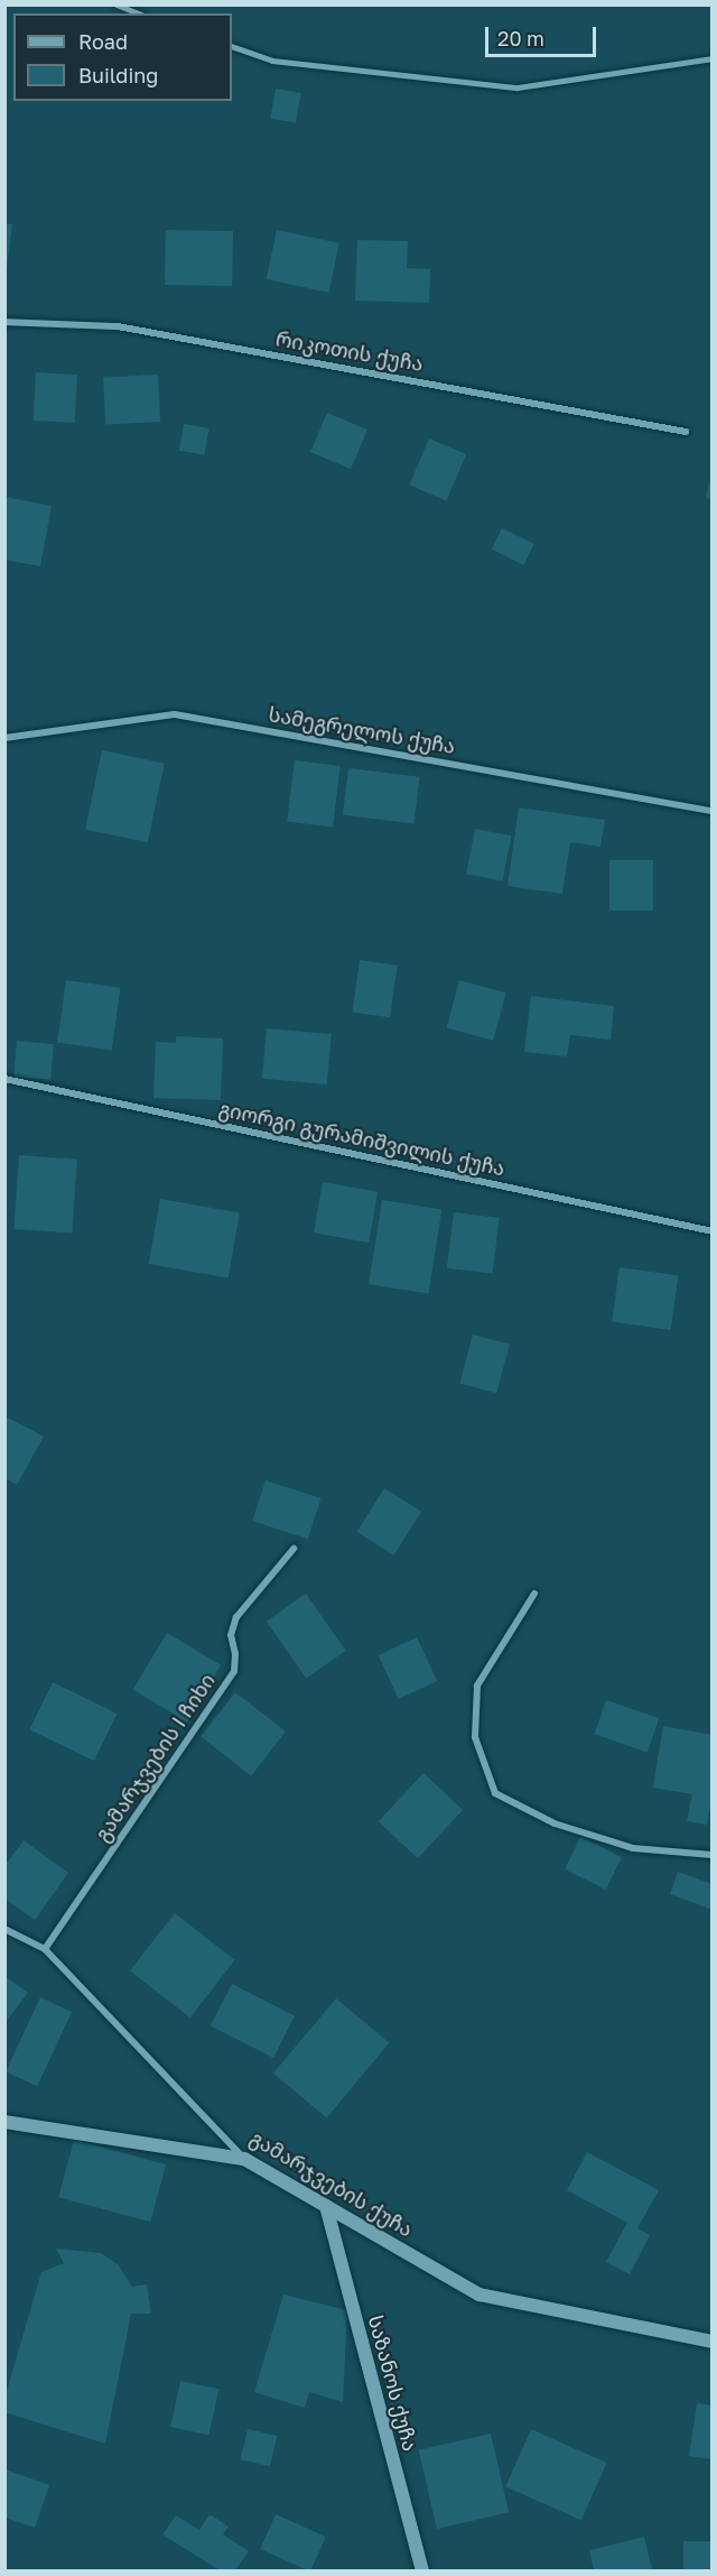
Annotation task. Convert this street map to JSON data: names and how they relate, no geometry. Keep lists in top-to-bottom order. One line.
{"streets":{"street":["რიკოთის ქუჩა","სამეგრელოს ქუჩა","გიორგი გურამიშვილის ქუჩა","გამარჯვების I ჩიხი","გამარჯვების ქუჩა","საზანოს ქუჩა"]},"crossings":[["გამარჯვების I ჩიხი","გამარჯვების ქუჩა"],["გამარჯვების ქუჩა","საზანოს ქუჩა"]],"legend":["Road","Building"],"scale_bar":"20 m"}
